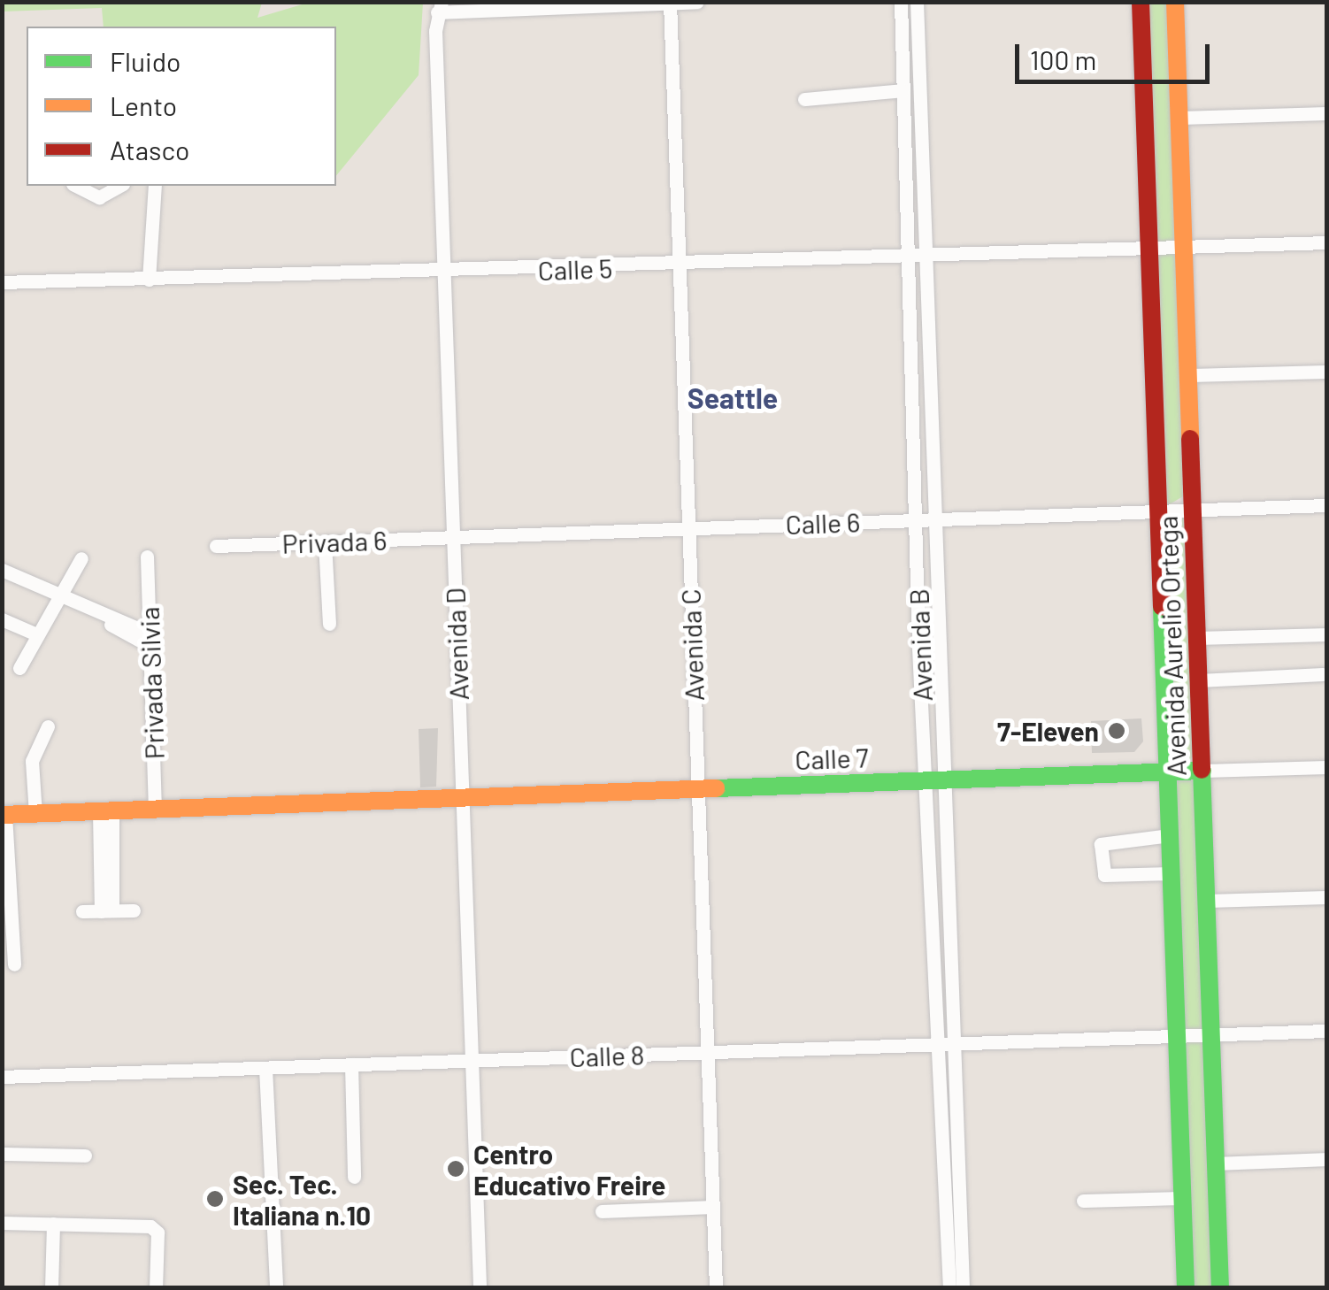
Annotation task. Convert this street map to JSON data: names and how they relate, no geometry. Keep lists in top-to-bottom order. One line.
{"streets":{"main road":["Avenida Aurelio Ortega","Calle 7"],"street":["Calle 5","Calle 6","Privada 6","Avenida D","Avenida C","Avenida B","Privada Silvia","Calle 8"]},"crossings":[["Calle 5","Avenida D"],["Calle 5","Avenida C"],["Calle 5","Avenida B"],["Calle 5","Avenida Aurelio Ortega"],["Calle 6","Privada 6"],["Calle 6","Avenida D"],["Calle 6","Avenida C"],["Calle 6","Avenida B"],["Calle 6","Avenida Aurelio Ortega"],["Privada 6","Avenida D"],["Avenida D","Calle 7"],["Avenida D","Calle 8"],["Avenida C","Calle 7"],["Avenida C","Calle 8"],["Avenida B","Calle 7"],["Avenida B","Calle 8"],["Avenida Aurelio Ortega","Calle 7"],["Avenida Aurelio Ortega","Calle 8"],["Privada Silvia","Calle 7"]],"districts":["Seattle"],"places":["7-Eleven","Centro Educativo Freire","Sec. Tec. Italiana n.10"],"legend":["Fluido","Lento","Atasco"],"scale_bar":"100 m"}
